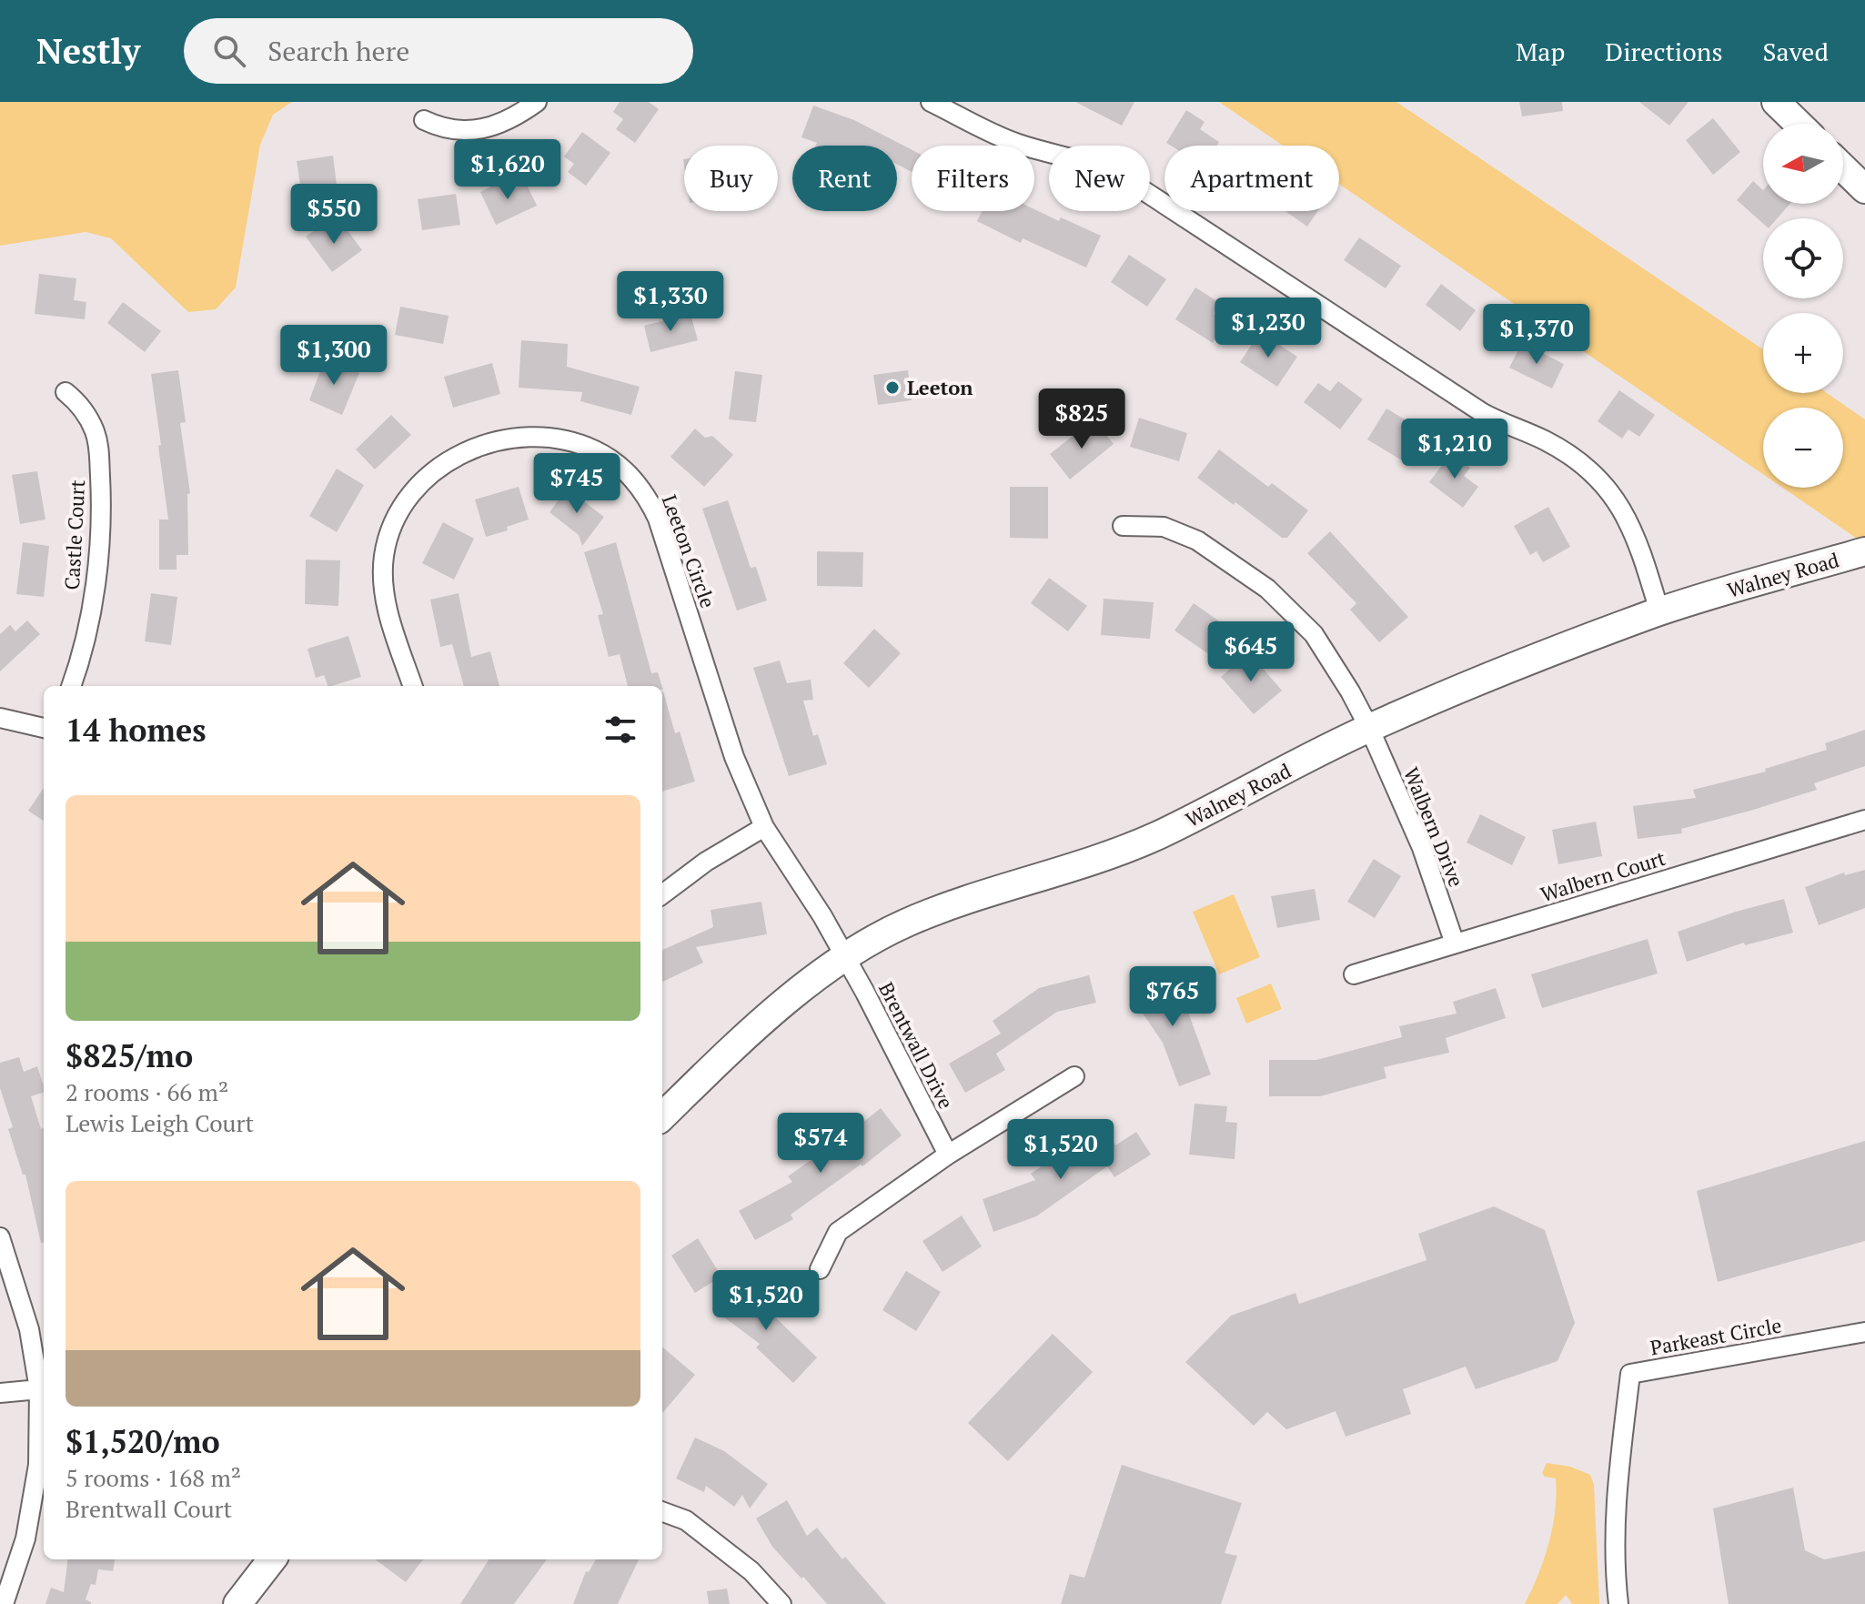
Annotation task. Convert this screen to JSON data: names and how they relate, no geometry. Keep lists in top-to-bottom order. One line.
{"streets":{"main road":["Walney Road"],"street":["Castle Court","Leeton Circle","Walbern Drive","Walbern Court","Brentwall Drive","Parkeast Circle"]},"crossings":[["Leeton Circle","Walney Road"],["Leeton Circle","Brentwall Drive"],["Walney Road","Walbern Drive"],["Walney Road","Brentwall Drive"],["Walbern Drive","Walbern Court"]],"places":["Leeton"],"north":"left","page":{"header":"Nestly","search":"Search here","nav":["Map","Directions","Saved"],"map_buttons":["+","−"],"price":["$1,620","$550","$1,330","$1,230","$1,370","$1,300","$825","$1,210","$745","$645","$765","$574","$1,520","$1,520"],"chip":["Buy","Rent","Filters","New","Apartment"],"heading":"14 homes","list":[{"name":"$825/mo","note":"2 rooms · 66 m² · Lewis Leigh Court"},{"name":"$1,520/mo","note":"5 rooms · 168 m² · Brentwall Court"}]}}
